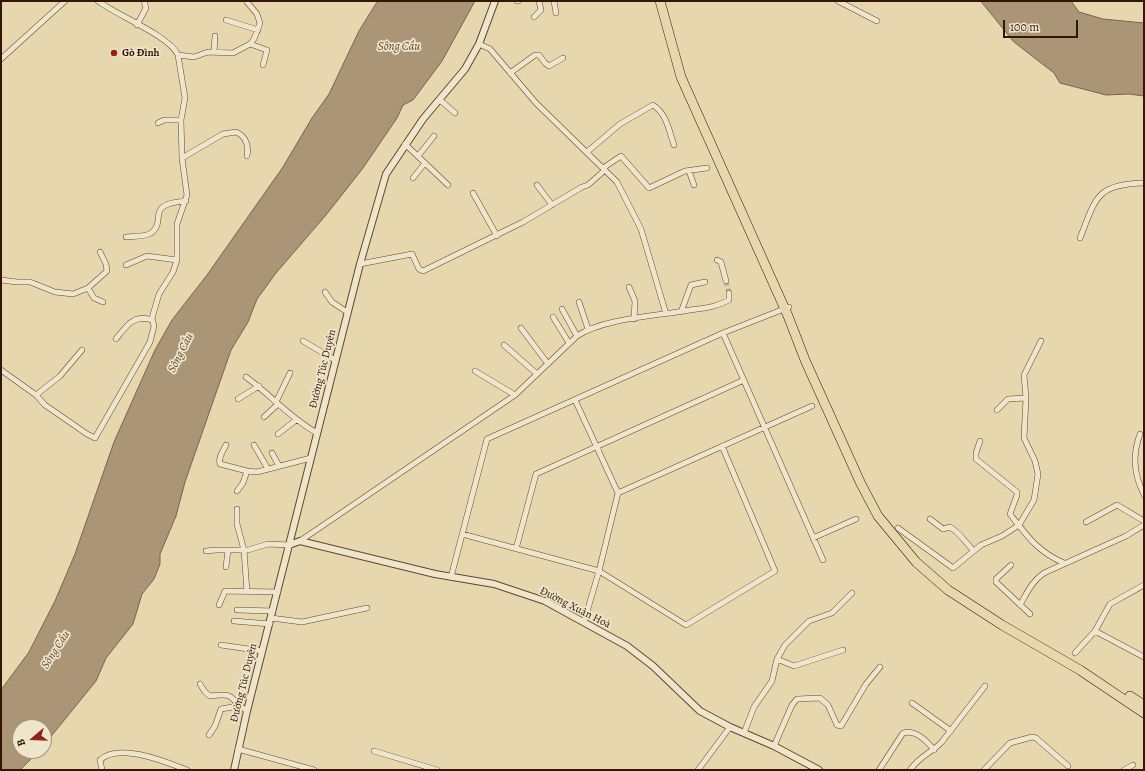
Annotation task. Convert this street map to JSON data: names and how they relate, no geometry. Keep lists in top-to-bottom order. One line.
{"streets":{"street":["Đường Túc Duyên","Đường Xuân Hoà"]},"water":["Sông Cầu"],"places":["Gò Đình"],"scale_bar":"100 m","north":"left"}
